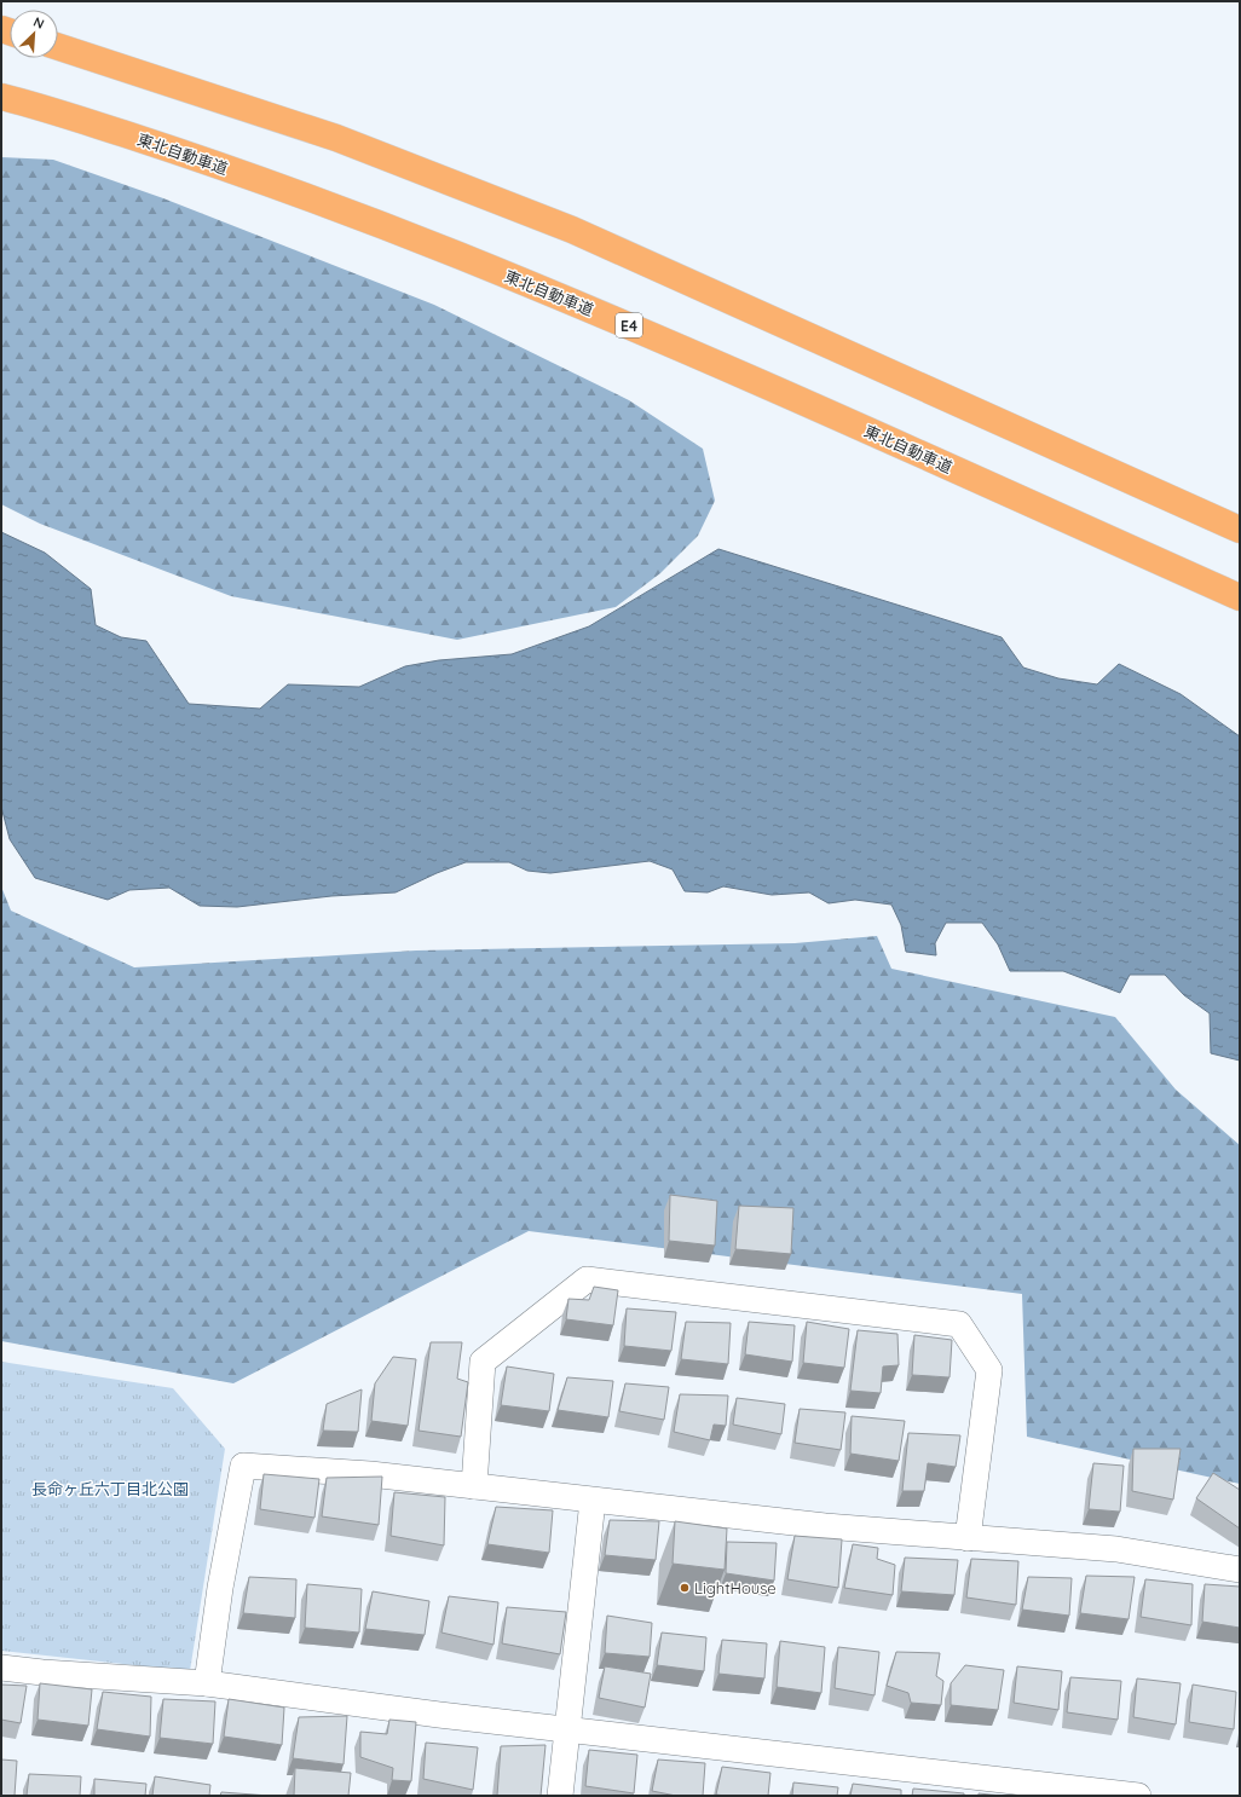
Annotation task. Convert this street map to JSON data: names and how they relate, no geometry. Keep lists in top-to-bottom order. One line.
{"streets":{"highway":["東北自動車道","E4"]},"parks":["長命ヶ丘六丁目北公園"],"places":["LightHouse"],"north":"top right"}
